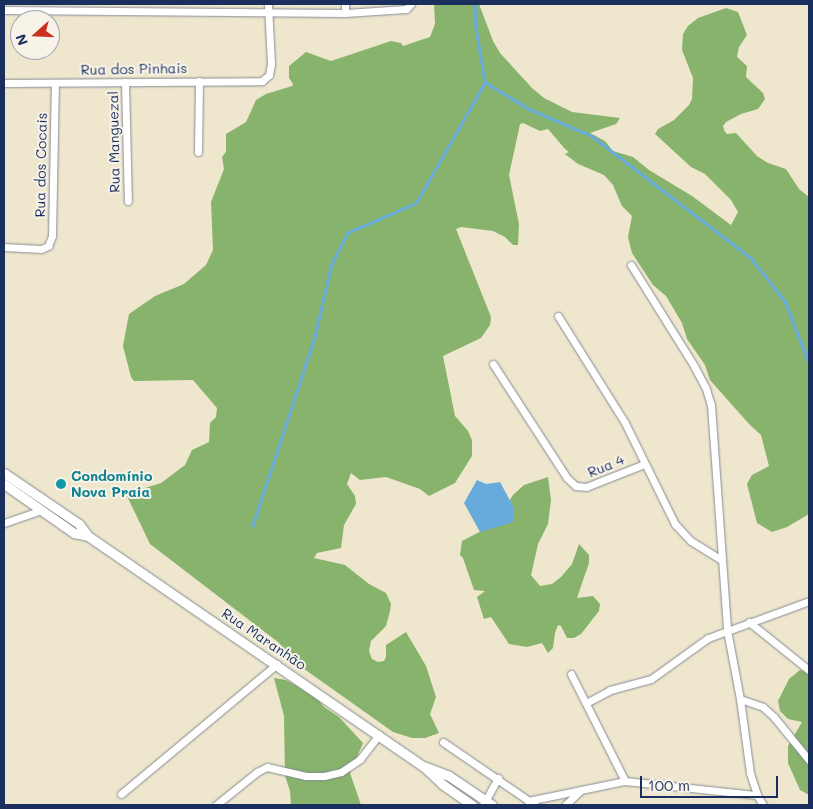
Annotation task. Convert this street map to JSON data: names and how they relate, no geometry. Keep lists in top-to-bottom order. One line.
{"streets":{"street":["Rua dos Pinhais","Rua Manguezal","Rua dos Cocais","Rua 4","Rua Maranhão"]},"crossings":[["Rua dos Pinhais","Rua Manguezal"],["Rua dos Pinhais","Rua dos Cocais"]],"places":["Condomínio Nova Praia"],"scale_bar":"100 m","north":"left"}
